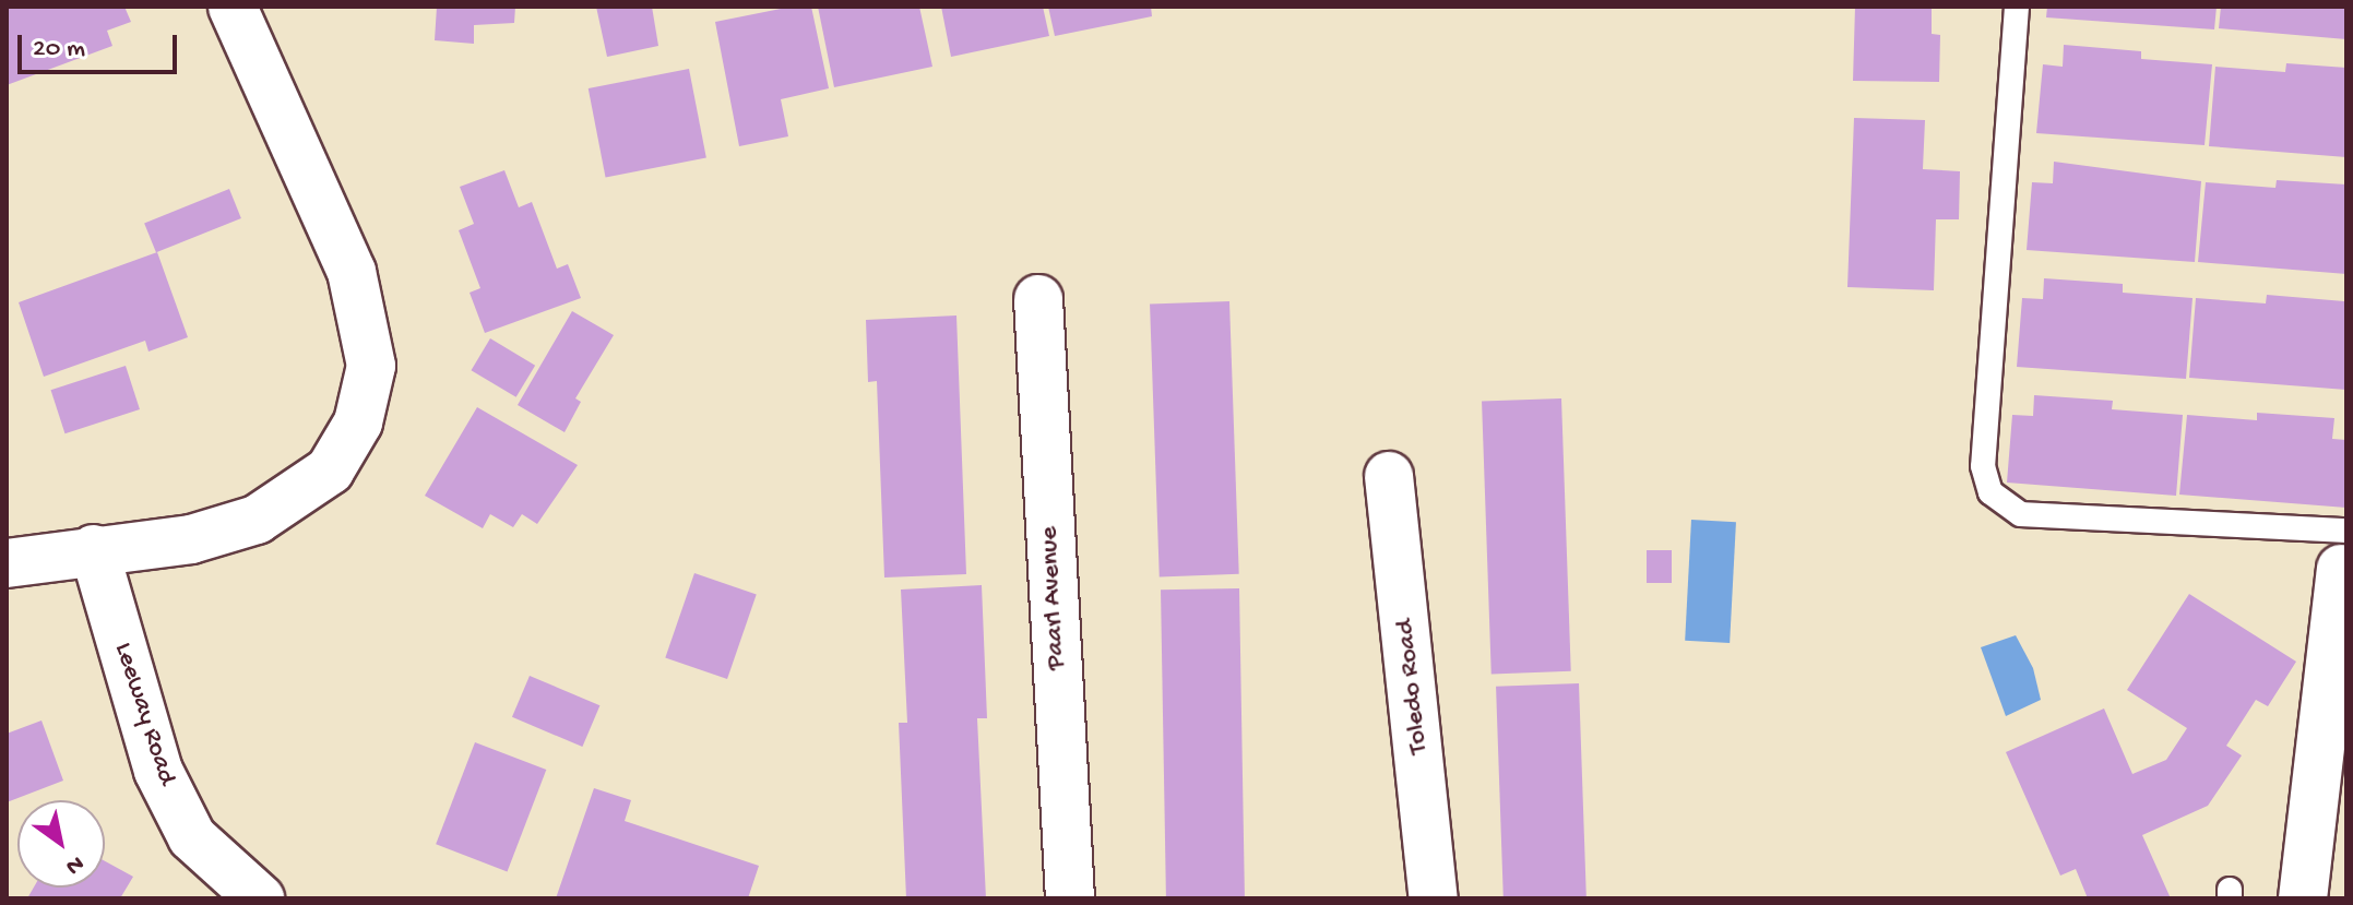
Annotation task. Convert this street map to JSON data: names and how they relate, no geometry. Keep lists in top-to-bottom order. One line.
{"streets":{"street":["Paarl Avenue","Toledo Road","Leeway Road"]},"scale_bar":"20 m","north":"bottom right"}
